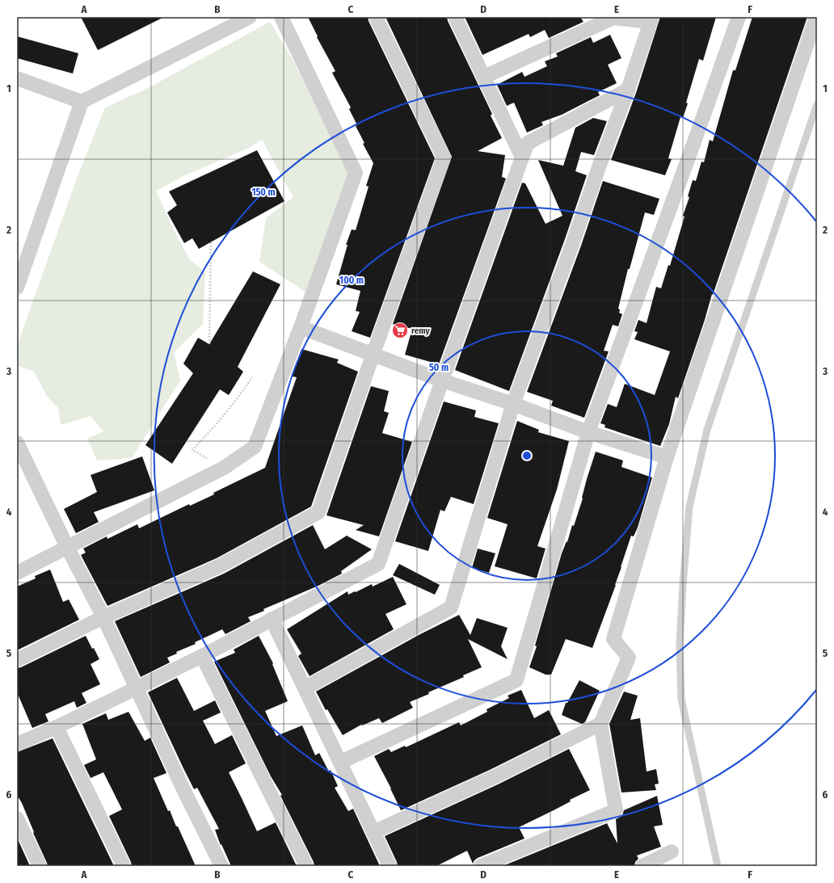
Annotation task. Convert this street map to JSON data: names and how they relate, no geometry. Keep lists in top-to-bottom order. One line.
{"places":{"supermarket":["remy"]},"grid":{"columns":["A","B","C","D","E","F"],"rows":["1","2","3","4","5","6"]},"rings":["150 m","100 m","50 m"]}
